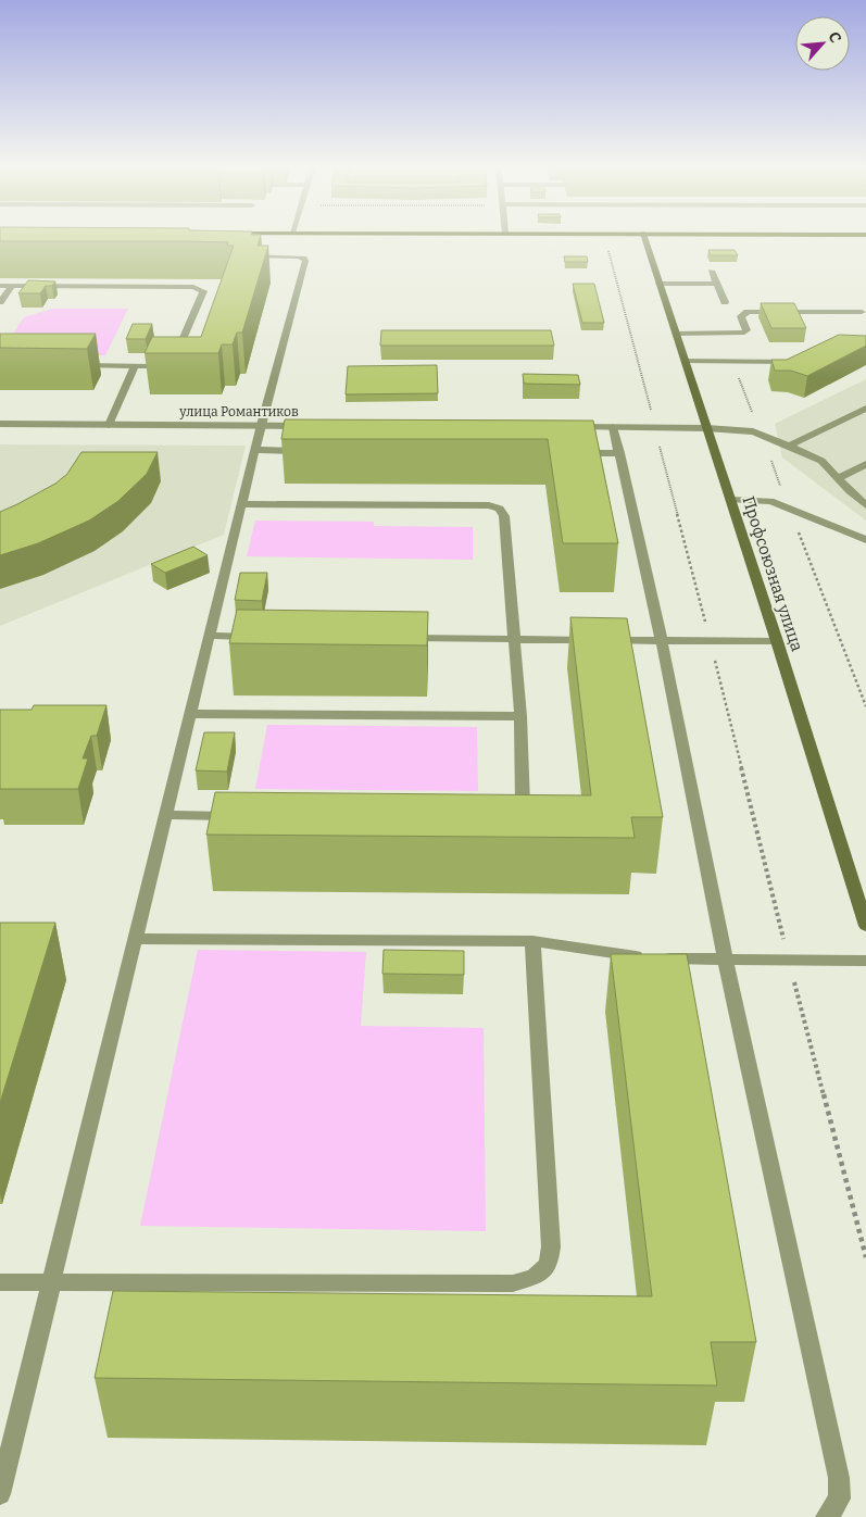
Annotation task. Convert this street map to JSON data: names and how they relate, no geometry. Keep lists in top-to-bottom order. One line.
{"streets":{"main road":["Профсоюзная улица"],"street":["улица Романтиков"]},"north":"top right"}
